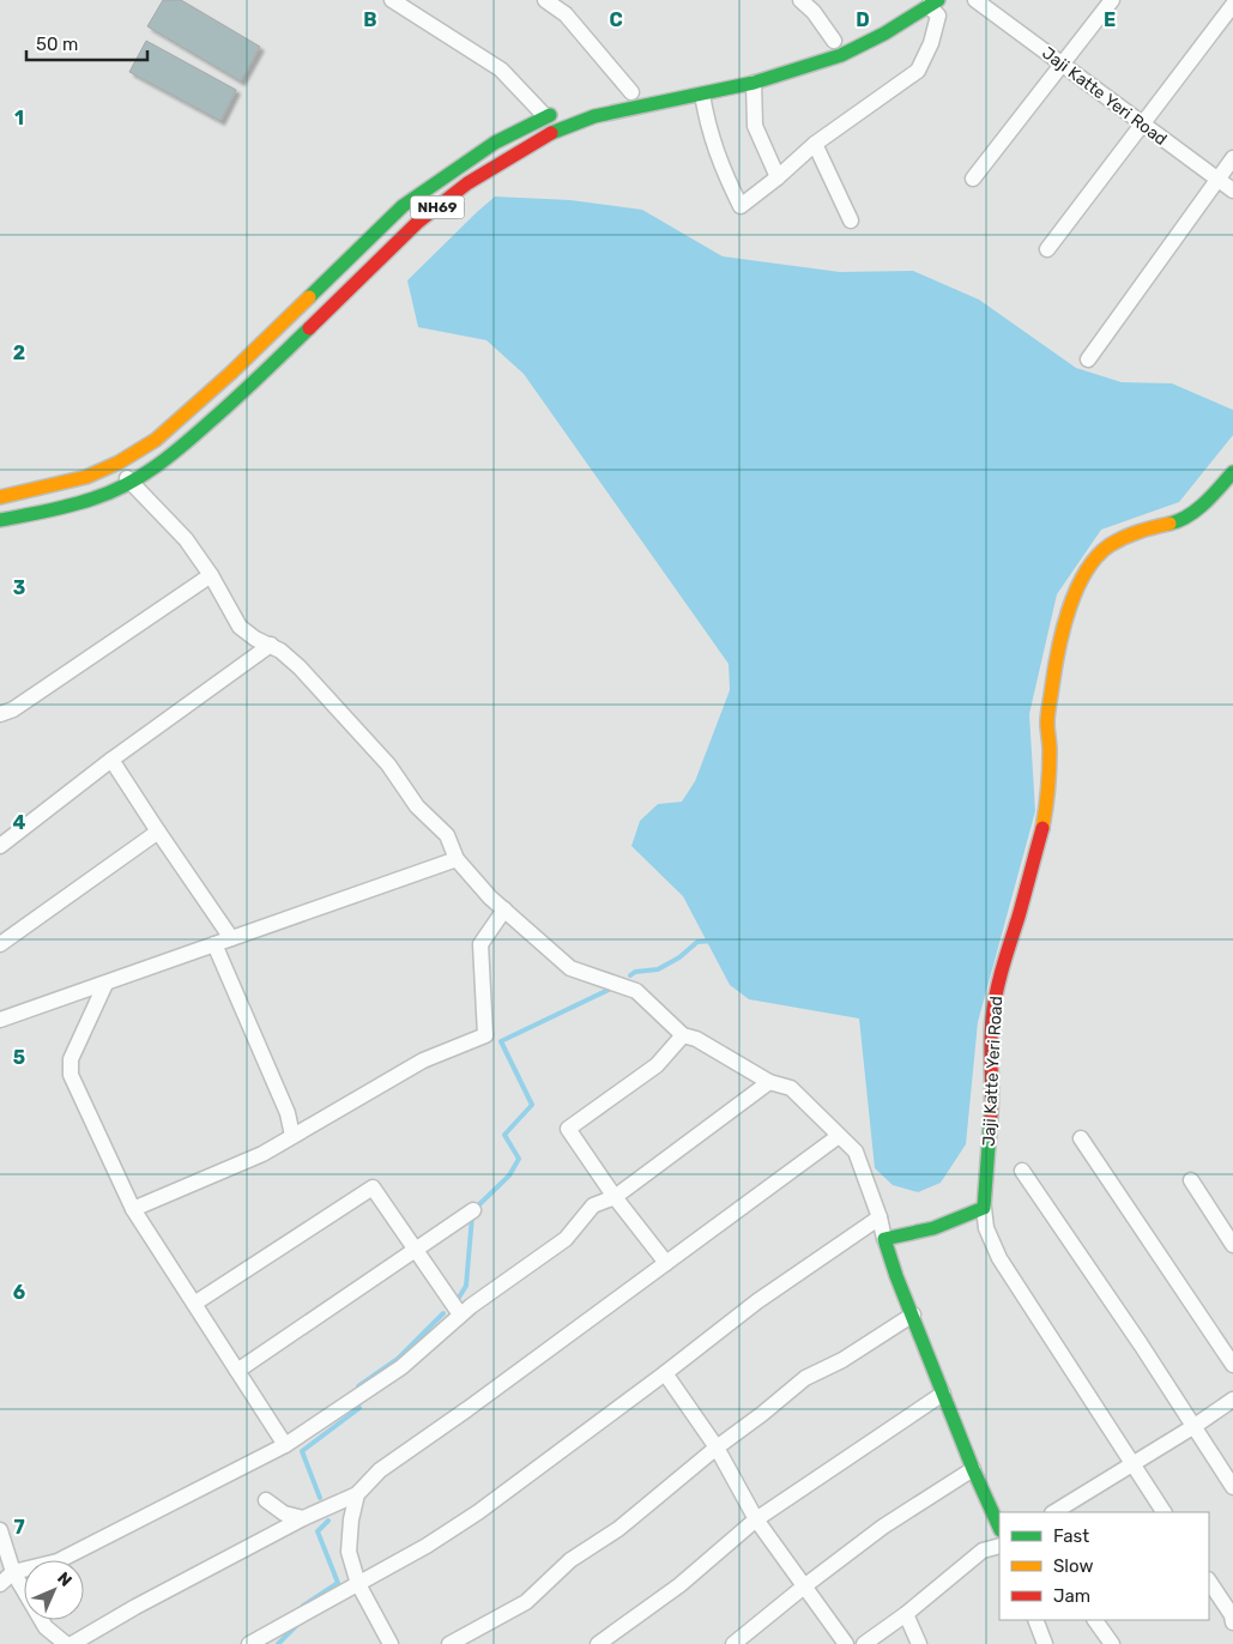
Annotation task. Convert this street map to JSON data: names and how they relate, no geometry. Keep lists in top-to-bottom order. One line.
{"streets":{"main road":["Jaji Katte Yeri Road","NH69"]},"legend":["Fast","Slow","Jam"],"scale_bar":"50 m","north":"top right","grid":{"columns":["B","C","D","E"],"rows":["1","2","3","4","5","6","7"]}}
